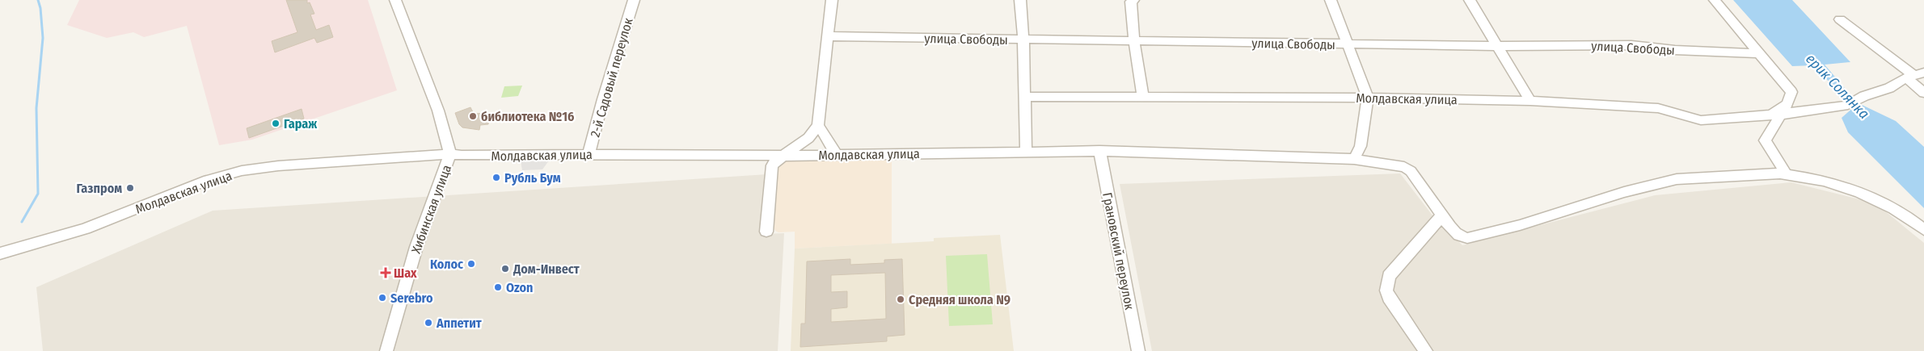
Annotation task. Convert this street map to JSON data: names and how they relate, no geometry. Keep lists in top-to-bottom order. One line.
{"streets":{"street":["улица Свободы","2-й Садовый переулок","Молдавская улица","Хибинская улица","Грановский переулок"]},"crossings":[["2-й Садовый переулок","Молдавская улица"],["Молдавская улица","Хибинская улица"],["Молдавская улица","Грановский переулок"]],"water":["ерик Солянка"],"places":{"other":["библиотека №16","Гараж","Рубль Бум","Газпром","Колос","Дом-Инвест","Ozon","Serebro","Средняя школа N9","Аппетит"],"health":["Шах"]}}
